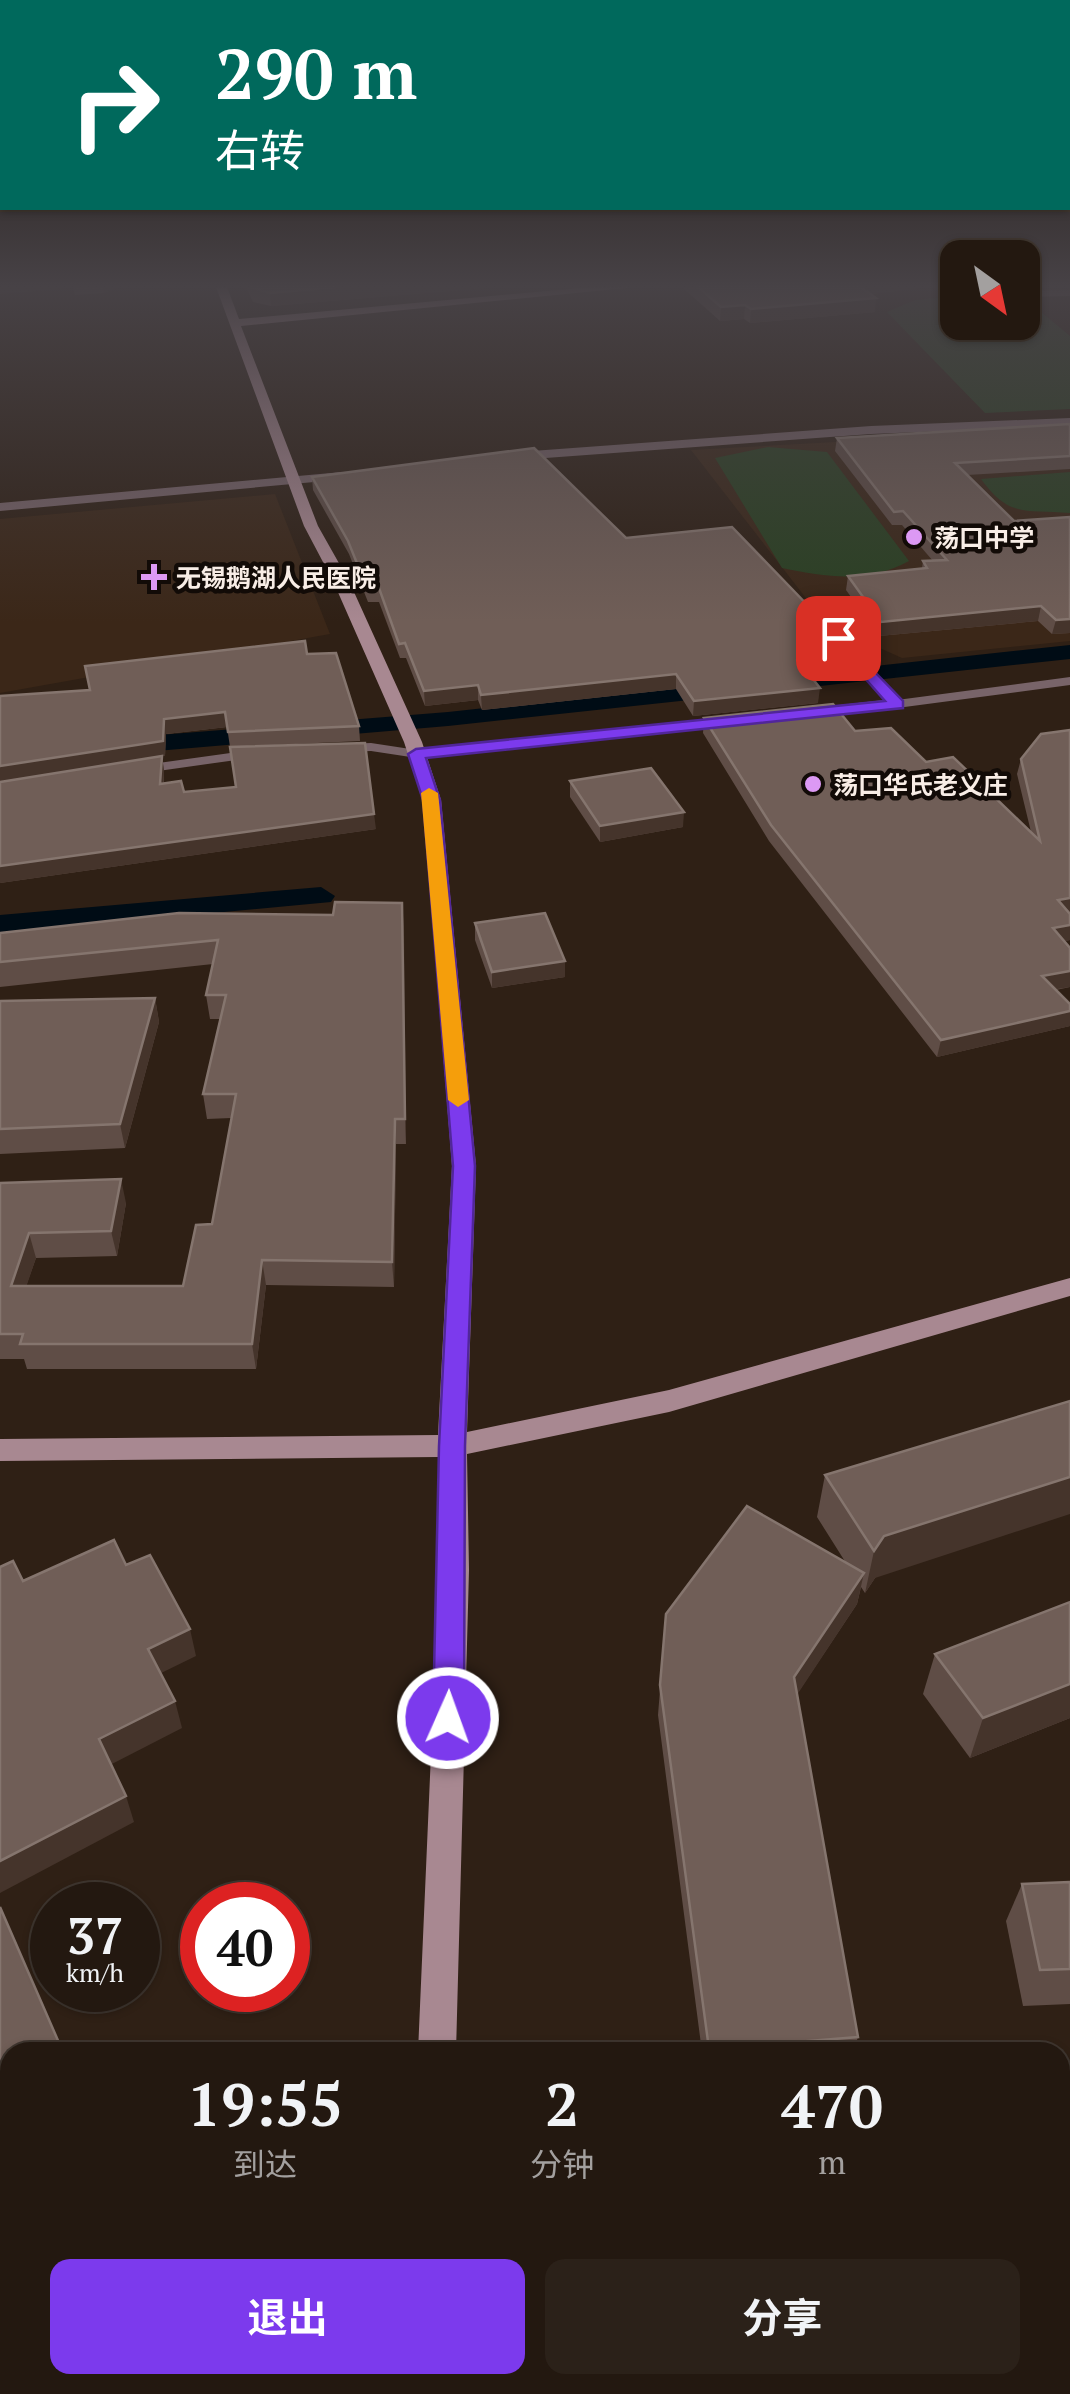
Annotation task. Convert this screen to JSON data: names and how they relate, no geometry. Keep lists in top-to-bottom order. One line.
{"places":{"other":["荡口中学","荡口华氏老义庄"],"health":["无锡鹅湖人民医院"]},"north":"bottom right","page":{"turn":["290 m","右转"],"speed":"37 km/h","limit":"40","eta":["19:55","到达","2","分钟","470","m"],"buttons":["退出","分享"]}}
